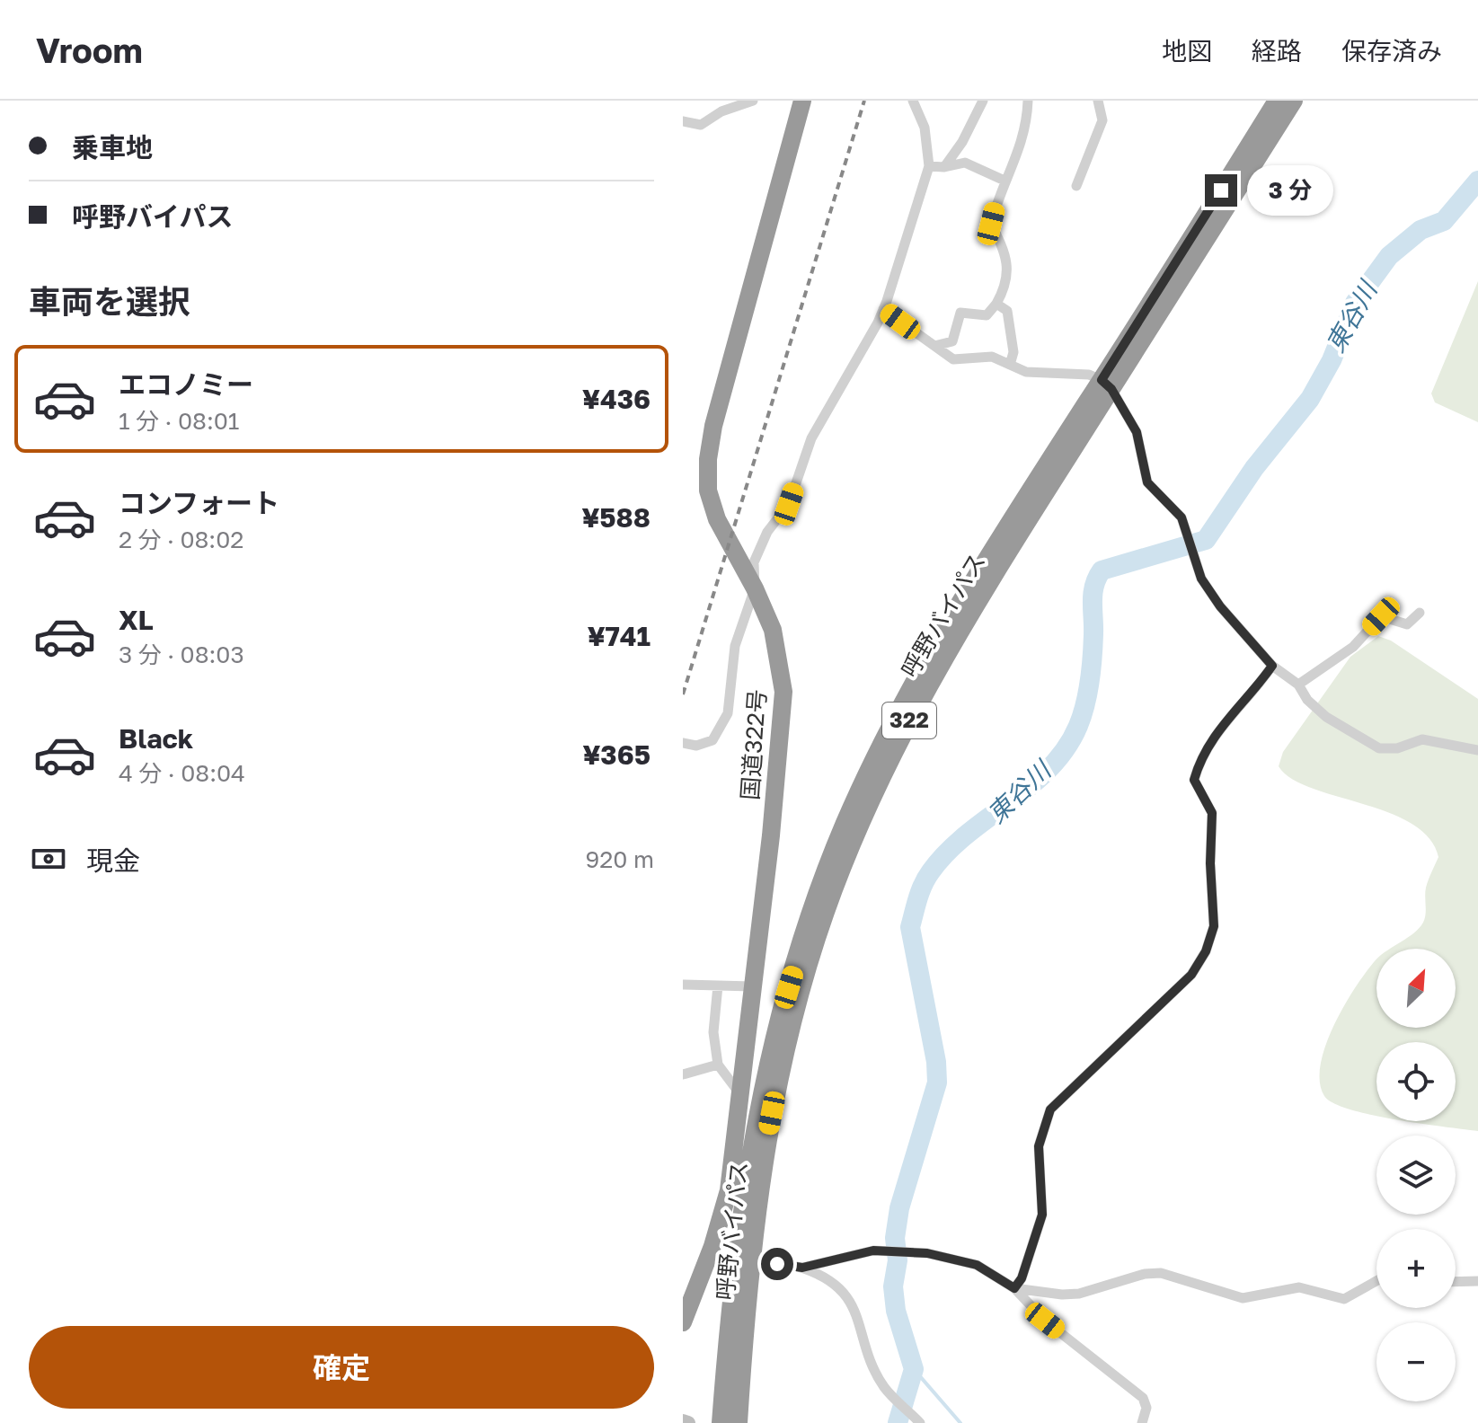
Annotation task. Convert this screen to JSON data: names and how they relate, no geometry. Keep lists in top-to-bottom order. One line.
{"streets":{"highway":["呼野バイパス","322","国道322号"]},"water":["東谷川"],"north":"top right","page":{"header":"Vroom","nav":["地図","経路","保存済み"],"banner":["乗車地","呼野バイパス"],"bubble":"3 分","heading":"車両を選択","list":[{"name":"エコノミー","note":"1 分 · 08:01","value":"¥436"},{"name":"コンフォート","note":"2 分 · 08:02","value":"¥588"},{"name":"XL","note":"3 分 · 08:03","value":"¥741"},{"name":"Black","note":"4 分 · 08:04","value":"¥365"}],"pay":["現金","920 m"],"map_buttons":["+","−"],"buttons":"確定"}}
